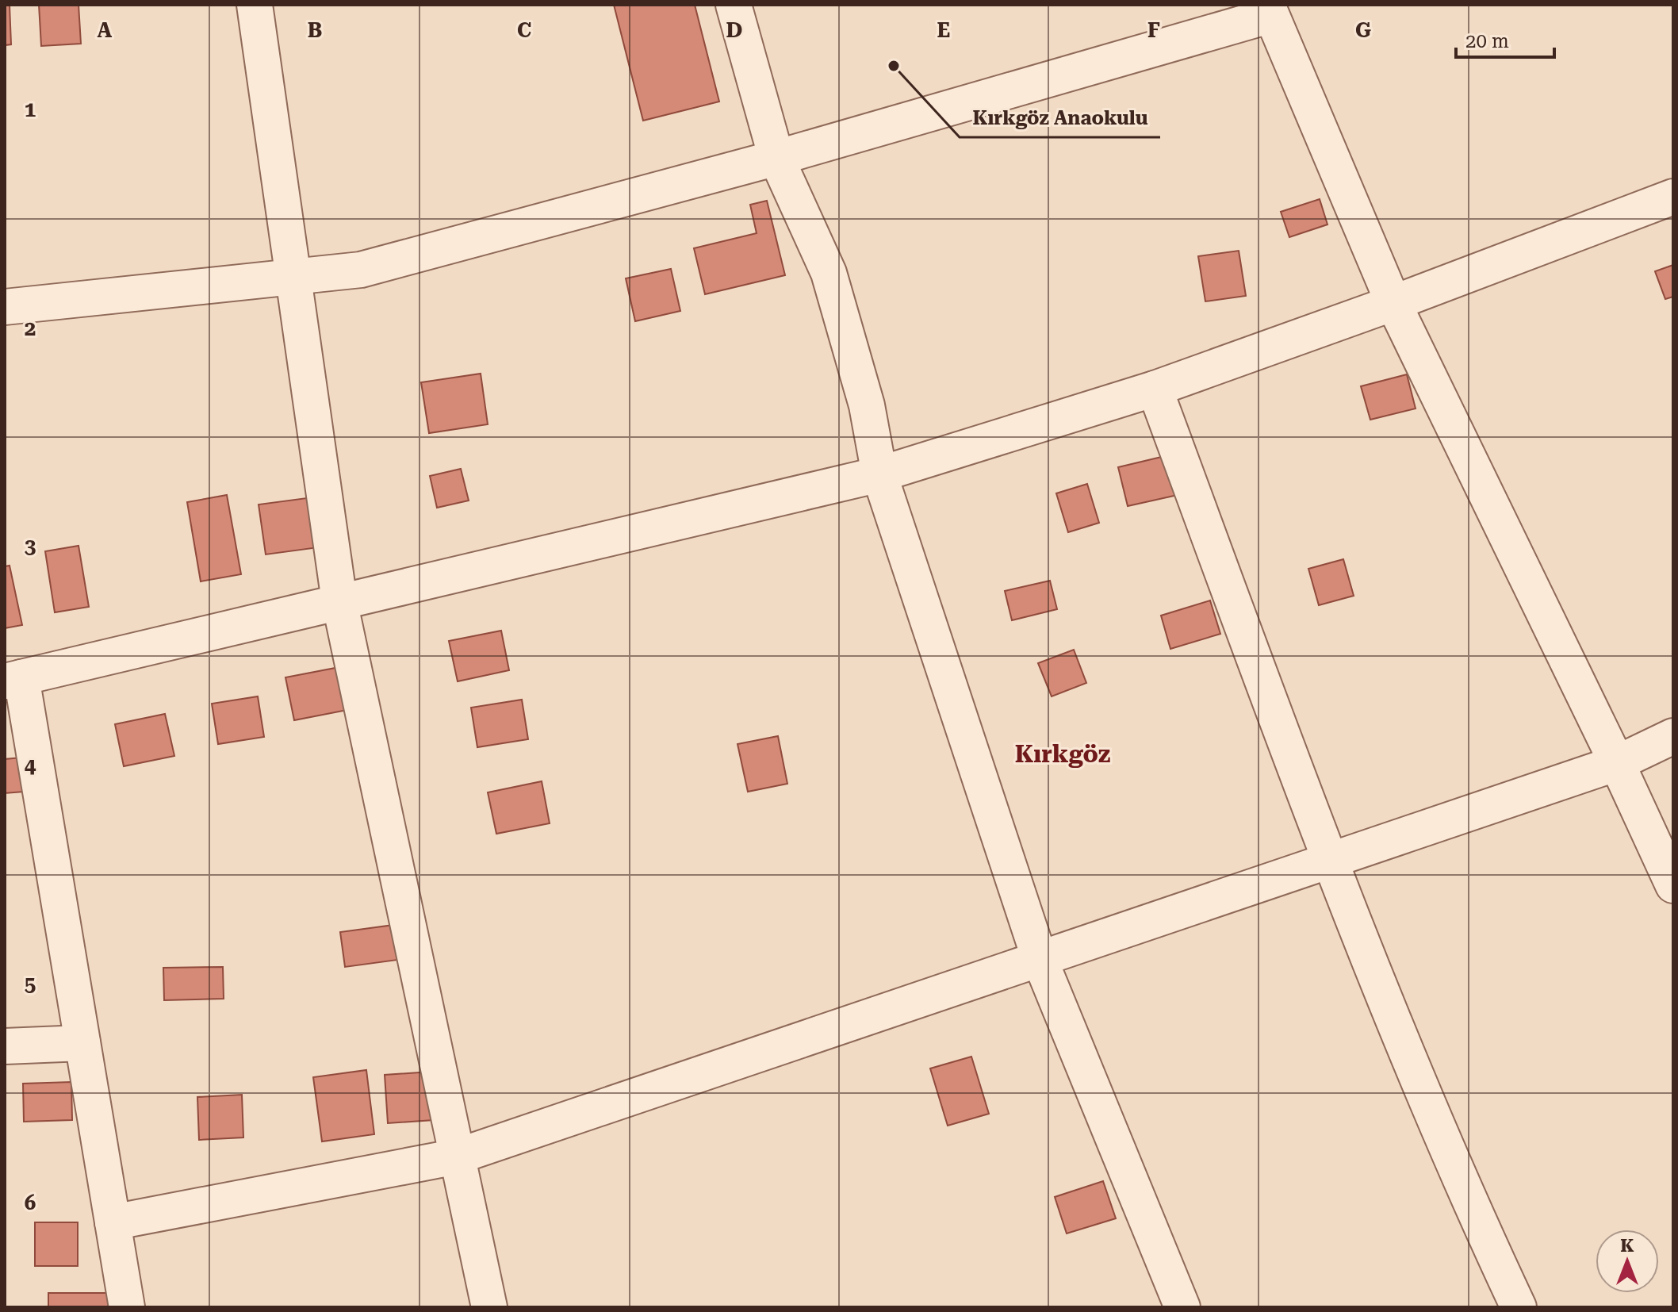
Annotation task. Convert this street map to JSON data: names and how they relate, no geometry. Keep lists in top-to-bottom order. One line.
{"districts":["Kırkgöz"],"places":["Kırkgöz Anaokulu"],"scale_bar":"20 m","north":"top","grid":{"columns":["A","B","C","D","E","F","G"],"rows":["1","2","3","4","5","6"]}}
